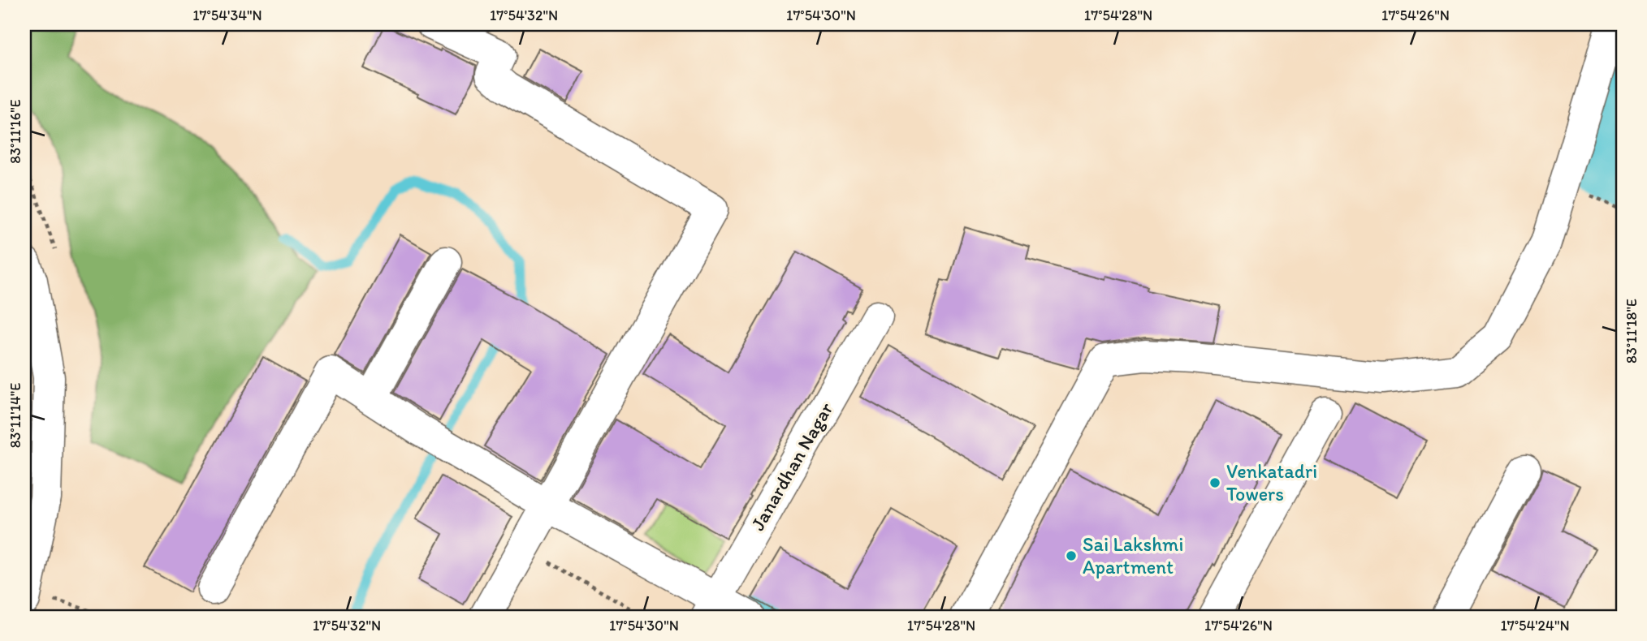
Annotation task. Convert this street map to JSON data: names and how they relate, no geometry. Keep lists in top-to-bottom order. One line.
{"streets":{"street":["Janardhan Nagar"]},"places":["Venkatadri Towers","Sai Lakshmi Apartment"],"coordinates":["17°54'34\"N","17°54'32\"N","17°54'30\"N","17°54'28\"N","17°54'26\"N","83°11'16\"E","83°11'18\"E","83°11'14\"E","17°54'24\"N"]}
